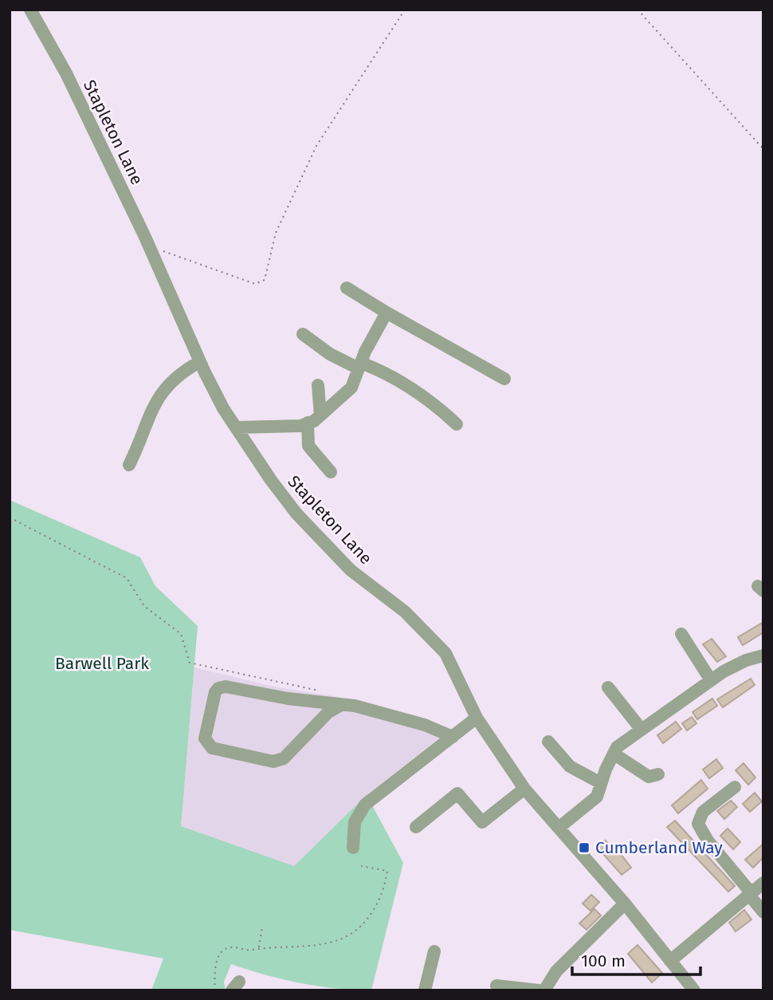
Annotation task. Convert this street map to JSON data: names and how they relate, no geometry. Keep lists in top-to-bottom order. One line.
{"streets":{"street":["Stapleton Lane"]},"parks":["Barwell Park"],"places":{"transit":["Cumberland Way"]},"scale_bar":"100 m"}
